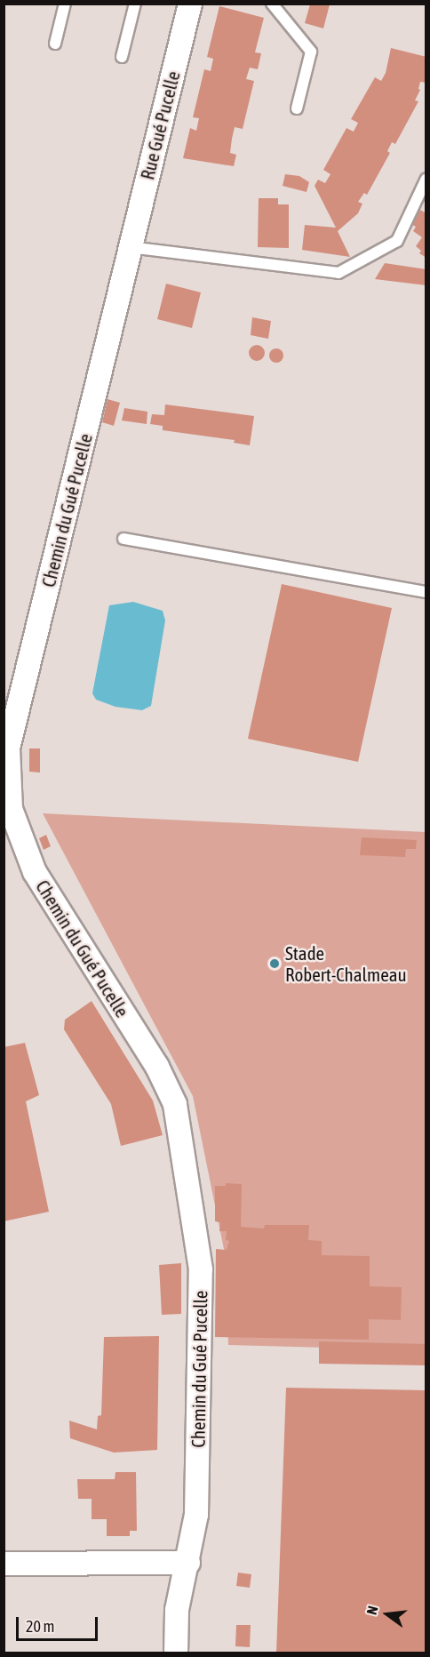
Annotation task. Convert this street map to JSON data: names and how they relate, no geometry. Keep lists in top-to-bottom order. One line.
{"streets":{"street":["Rue Gué Pucelle","Chemin du Gué Pucelle"]},"crossings":[["Rue Gué Pucelle","Chemin du Gué Pucelle"]],"places":["Stade Robert-Chalmeau"],"scale_bar":"20 m","north":"left"}
